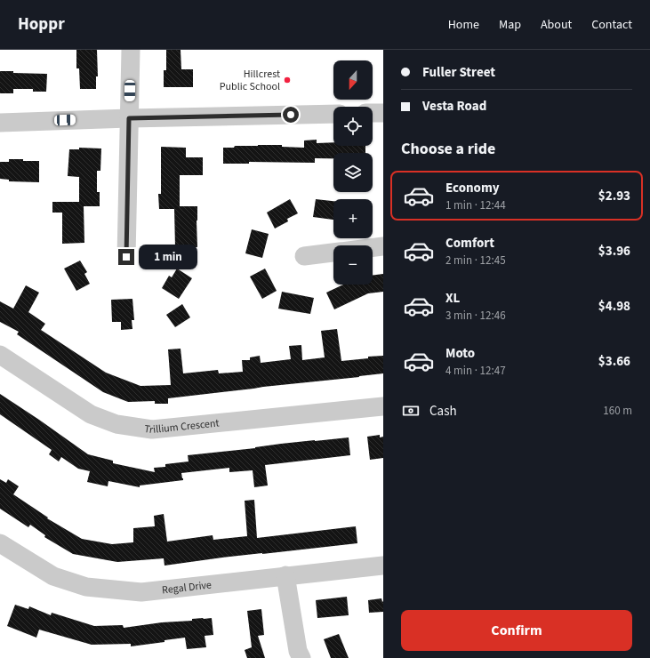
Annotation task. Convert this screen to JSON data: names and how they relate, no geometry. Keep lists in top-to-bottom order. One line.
{"streets":{"street":["Trillium Crescent","Regal Drive"]},"places":["Hillcrest Public School"],"north":"bottom","page":{"header":"Hoppr","nav":["Home","Map","About","Contact"],"banner":["Fuller Street","Vesta Road"],"map_buttons":["+","−"],"heading":"Choose a ride","list":[{"name":"Economy","note":"1 min · 12:44","value":"$2.93"},{"name":"Comfort","note":"2 min · 12:45","value":"$3.96"},{"name":"XL","note":"3 min · 12:46","value":"$4.98"},{"name":"Moto","note":"4 min · 12:47","value":"$3.66"}],"bubble":"1 min","pay":["Cash","160 m"],"buttons":"Confirm"}}
